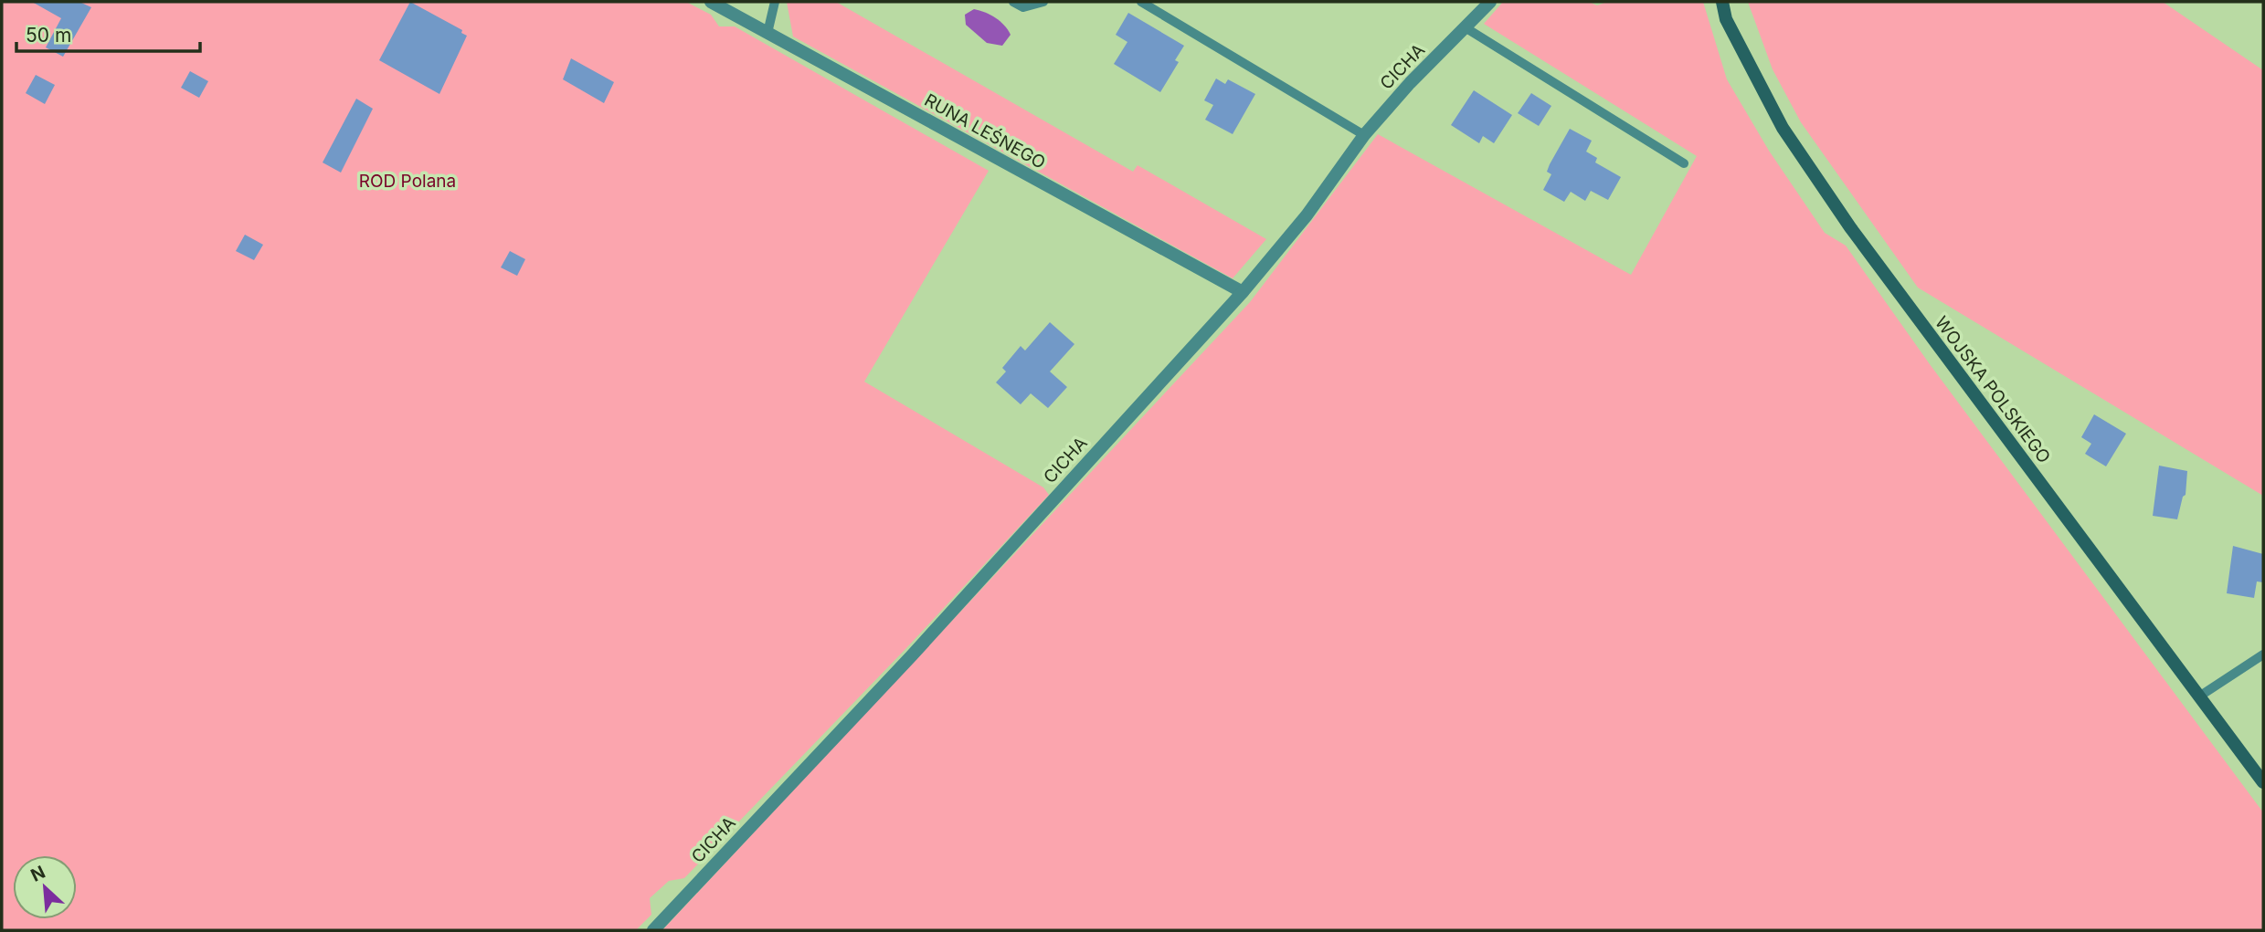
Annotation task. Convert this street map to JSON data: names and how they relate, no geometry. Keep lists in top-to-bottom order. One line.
{"streets":{"street":["CICHA","RUNA LEŚNEGO","WOJSKA POLSKIEGO"]},"crossings":[["CICHA","RUNA LEŚNEGO"]],"parks":["ROD Polana"],"scale_bar":"50 m","north":"top left"}
